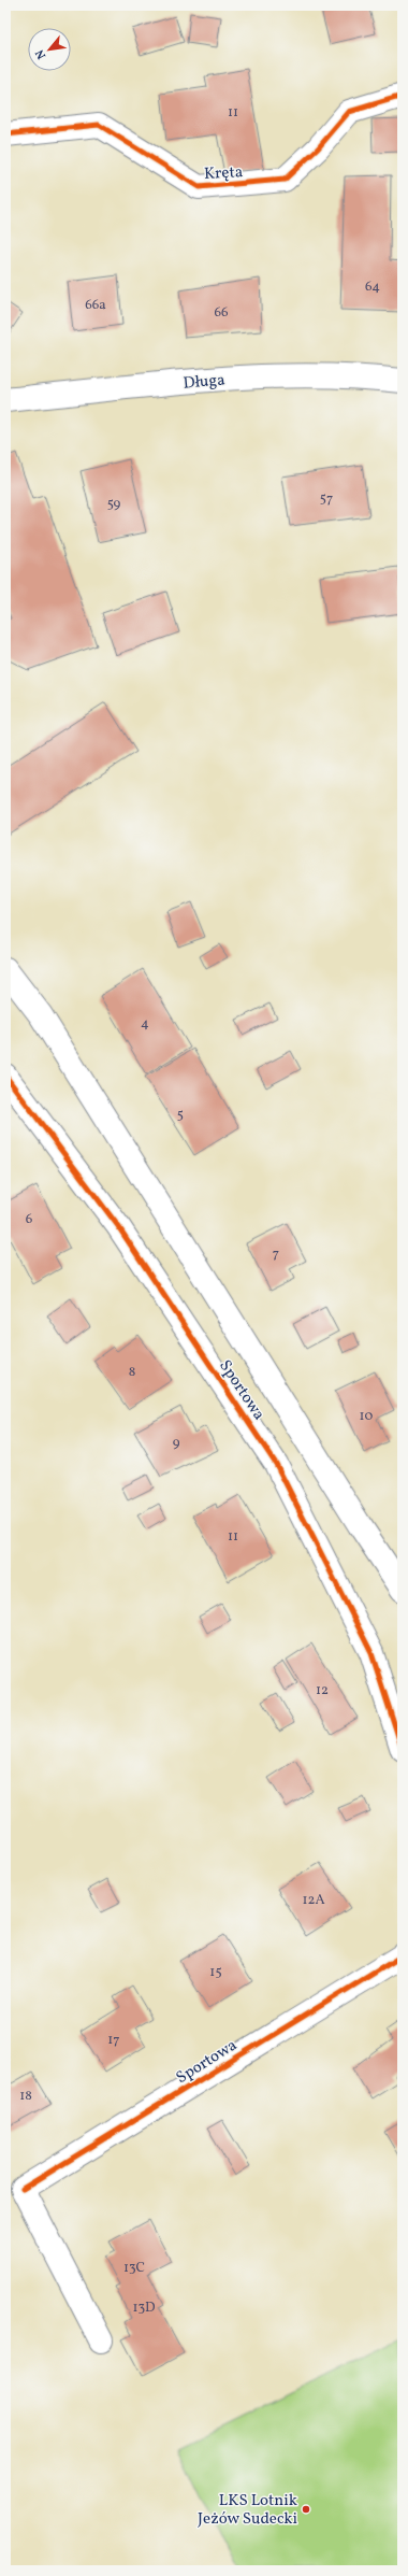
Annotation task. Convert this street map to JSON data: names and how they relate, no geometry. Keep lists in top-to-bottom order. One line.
{"streets":{"street":["Kręta","Długa","Sportowa"]},"places":["LKS Lotnik Jeżów Sudecki"],"house_numbers":["11","64","66a","66","57","59","4","5","6","7","8","10","9","11","12","12A","15","17","18","13C","13D"],"north":"bottom left"}
